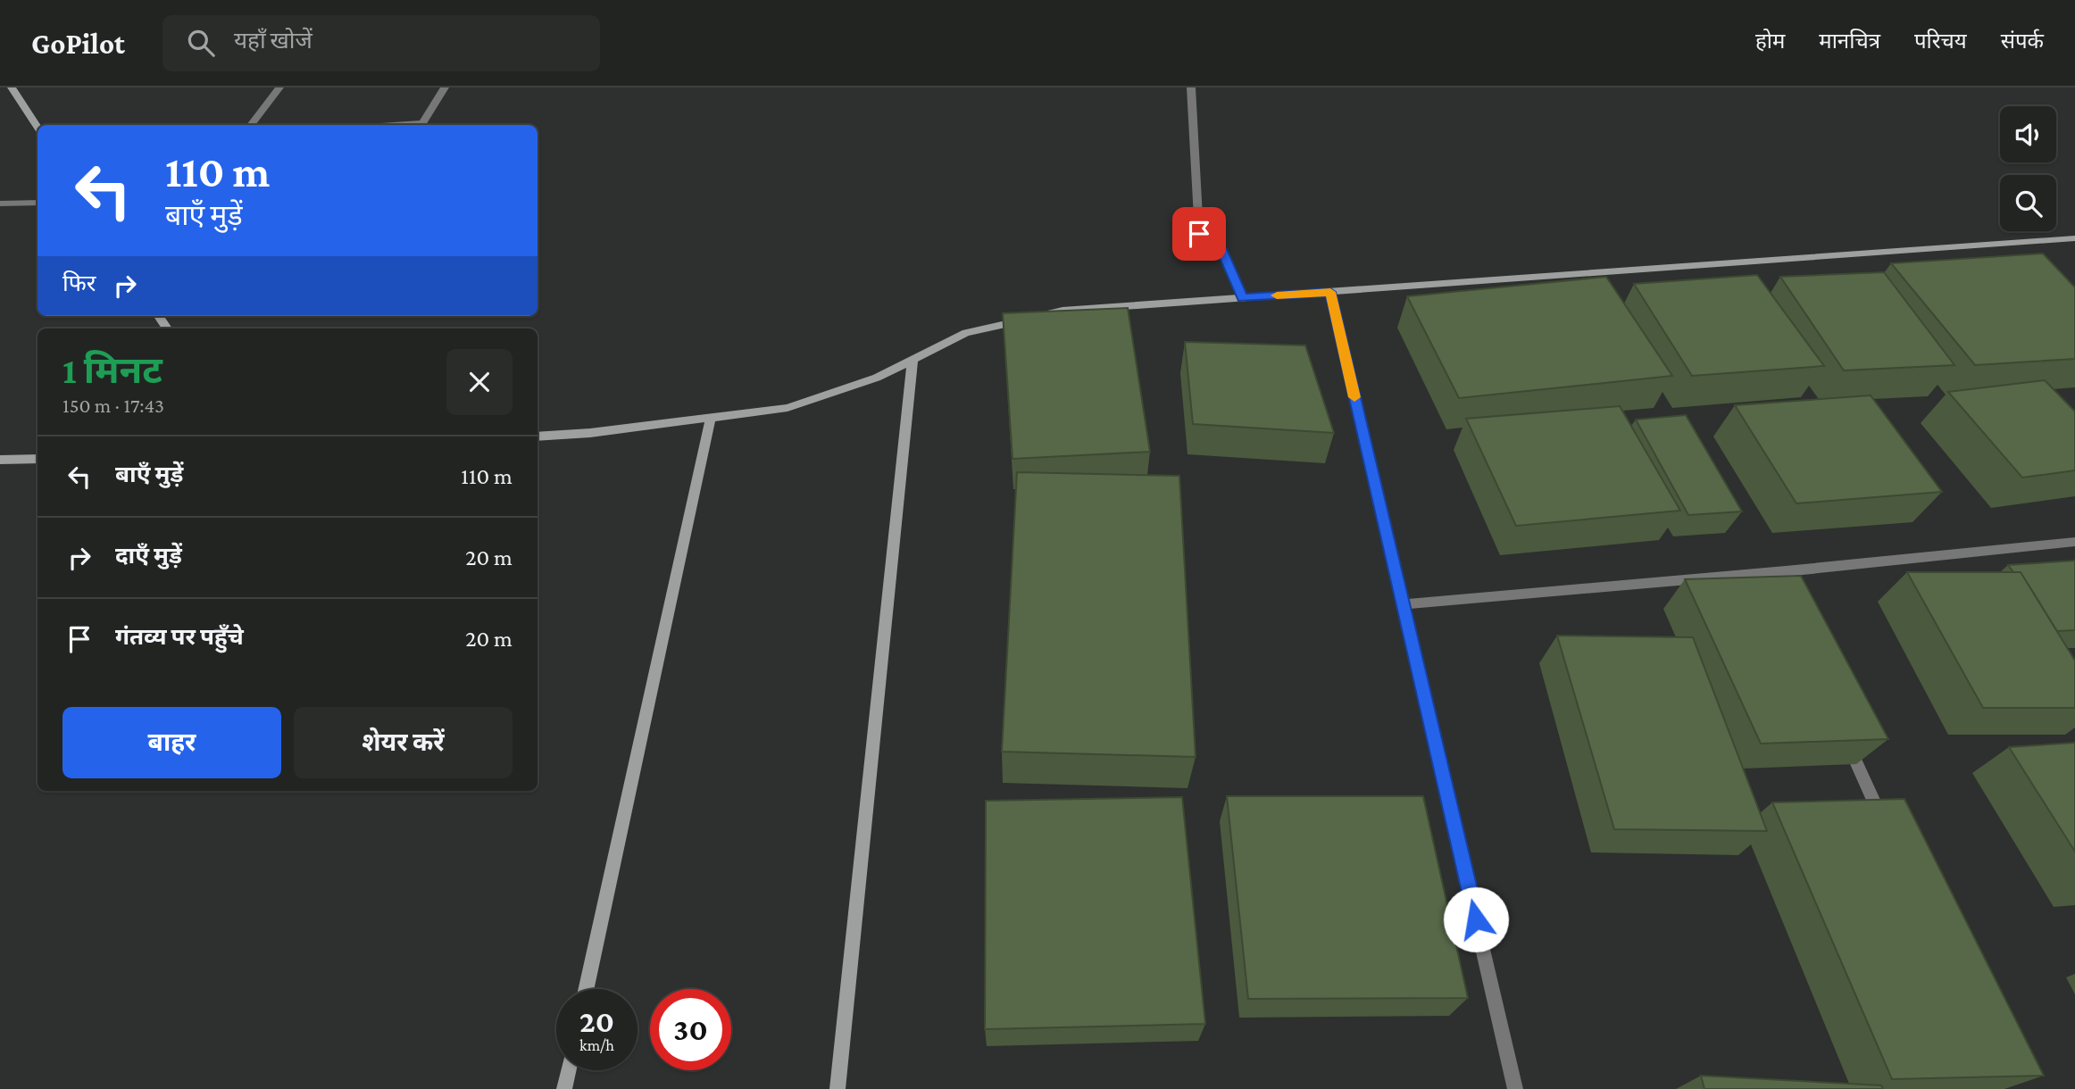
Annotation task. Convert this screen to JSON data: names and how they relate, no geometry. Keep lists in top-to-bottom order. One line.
{"page":{"header":"GoPilot","search":"यहाँ खोजें","nav":["होम","मानचित्र","परिचय","संपर्क"],"turn":["110 m","बाएँ मुड़ें"],"then":"फिर","heading":["1 मिनट","150 m · 17:43"],"list":[{"name":"बाएँ मुड़ें","value":"110 m"},{"name":"दाएँ मुड़ें","value":"20 m"},{"name":"गंतव्य पर पहुँचे","value":"20 m"}],"buttons":["बाहर","शेयर करें"],"speed":"20 km/h","limit":"30"}}
